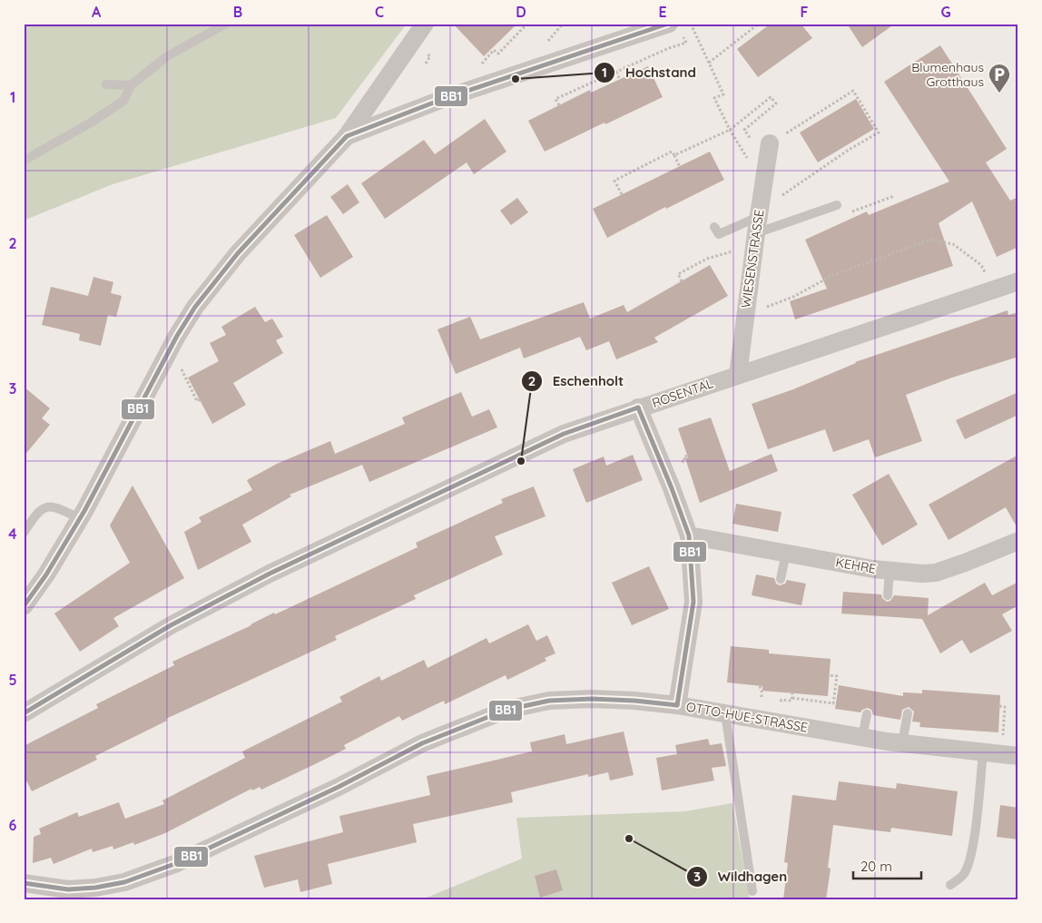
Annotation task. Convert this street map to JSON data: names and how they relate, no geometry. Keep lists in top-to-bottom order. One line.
{"streets":{"street":["WIESENSTRASSE","ROSENTAL","KEHRE","OTTO-HUE-STRASSE"]},"crossings":[["WIESENSTRASSE","ROSENTAL"]],"places":{"other":["Hochstand","Eschenholt","Wildhagen"],"parking":["Blumenhaus Grotthaus"]},"lines":["transit line BB1"],"scale_bar":"20 m","grid":{"columns":["A","B","C","D","E","F","G"],"rows":["1","2","3","4","5","6"]}}
